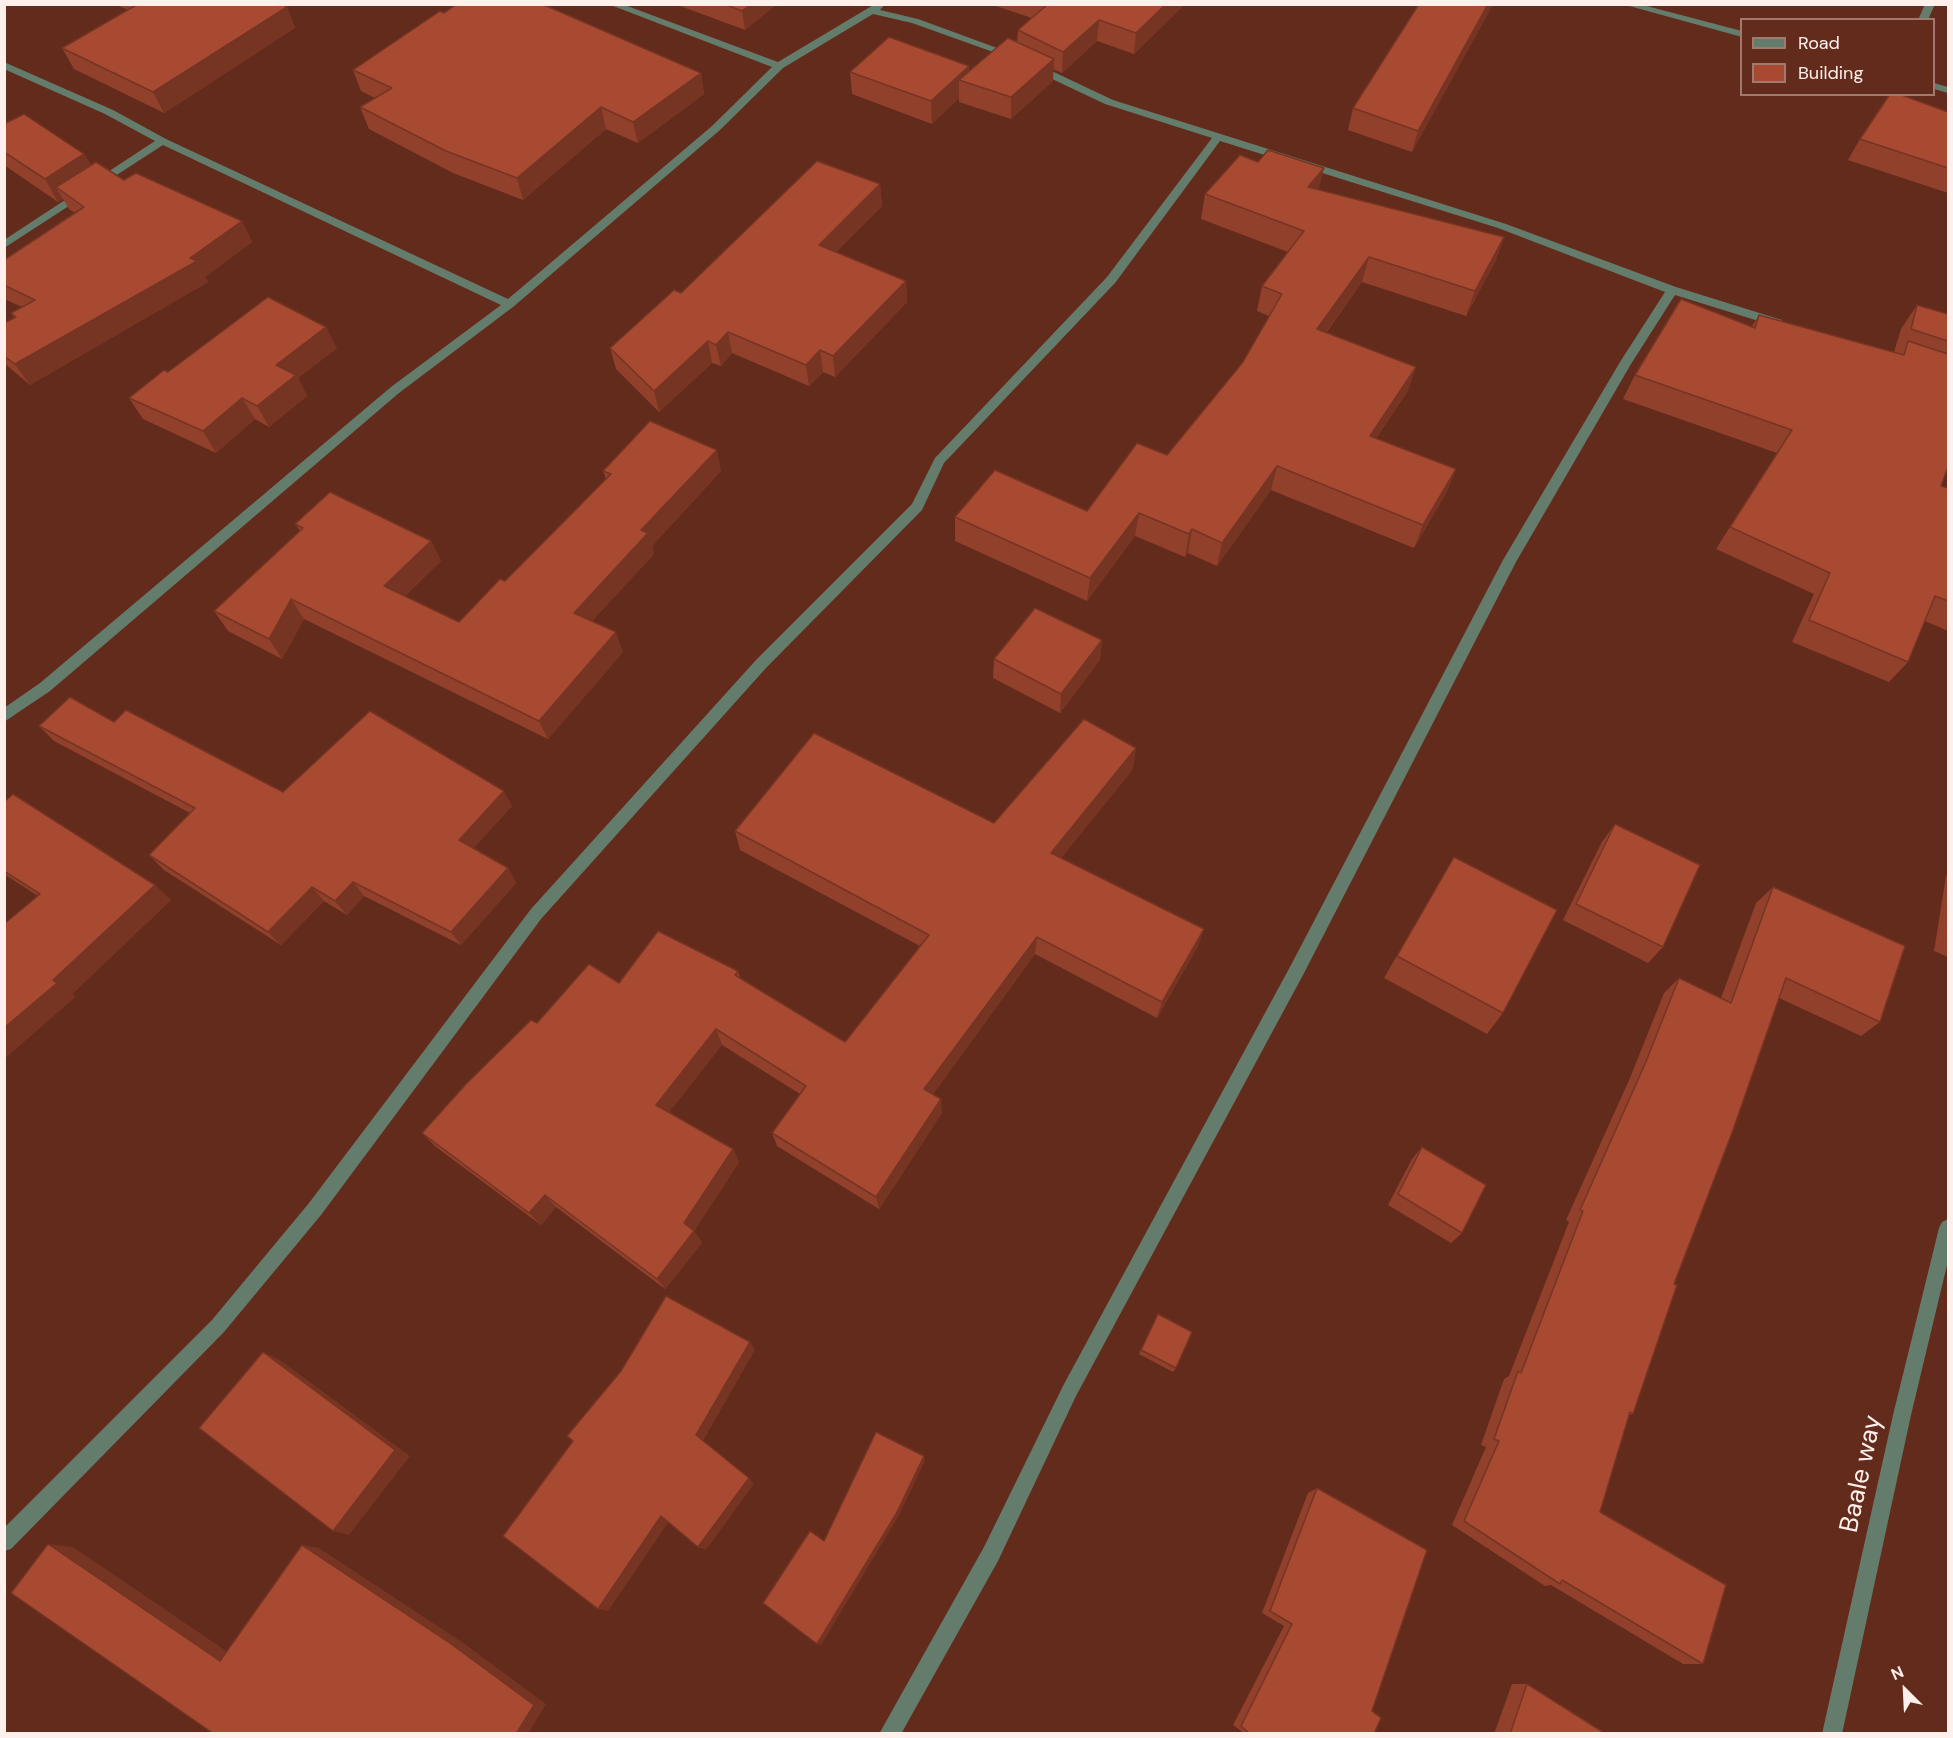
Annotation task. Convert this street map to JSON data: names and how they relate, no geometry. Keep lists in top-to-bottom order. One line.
{"streets":{"street":["Baale way"]},"legend":["Road","Building"],"north":"top left"}
